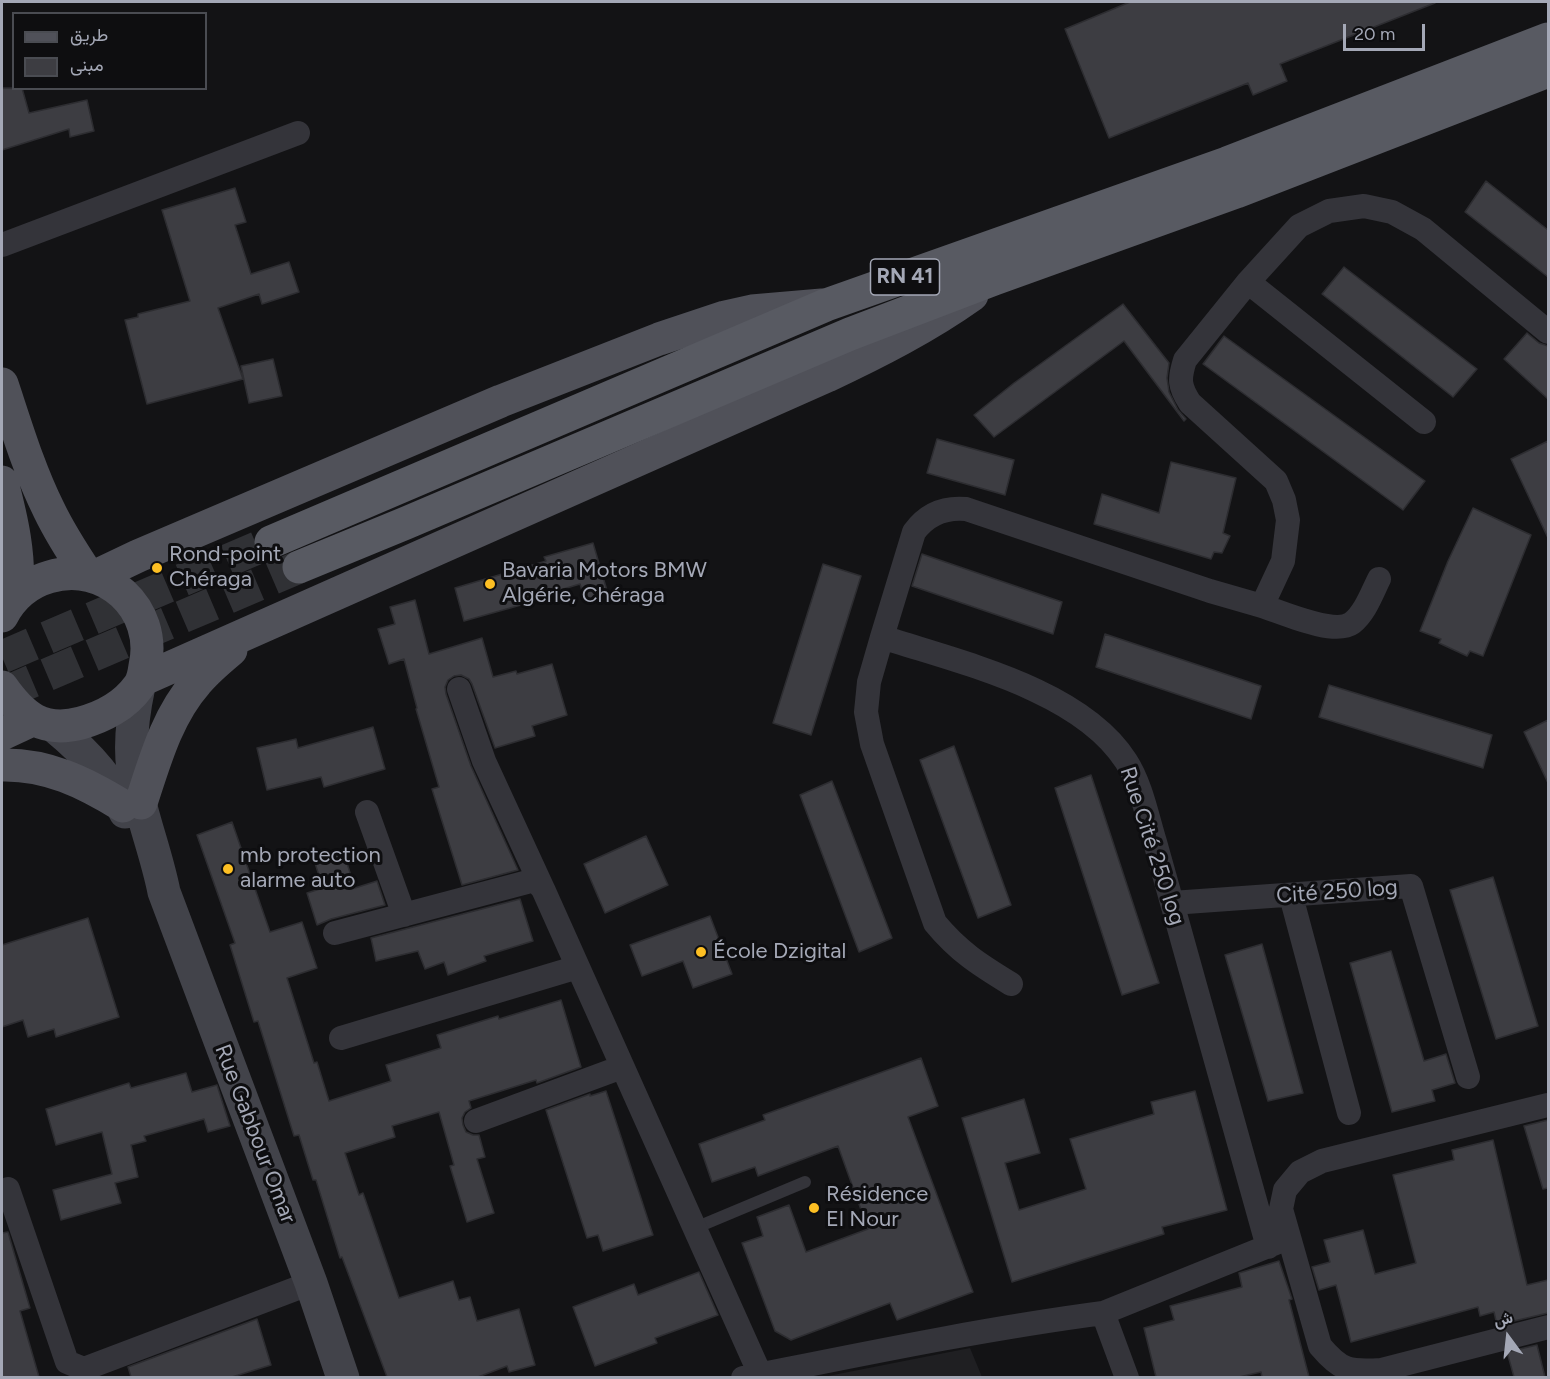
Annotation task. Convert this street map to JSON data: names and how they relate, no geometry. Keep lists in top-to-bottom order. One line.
{"streets":{"highway":["RN 41"],"main road":["Rue Gabbour Omar"],"street":["Rue Cité 250 log","Cité 250 log"]},"crossings":[["Rue Cité 250 log","Cité 250 log"]],"places":["Rond-point Chéraga","Bavaria Motors BMW Algérie, Chéraga","mb protection alarme auto","École Dzigital","Résidence El Nour"],"legend":["طريق","مبنى"],"scale_bar":"20 m","north":"top"}
